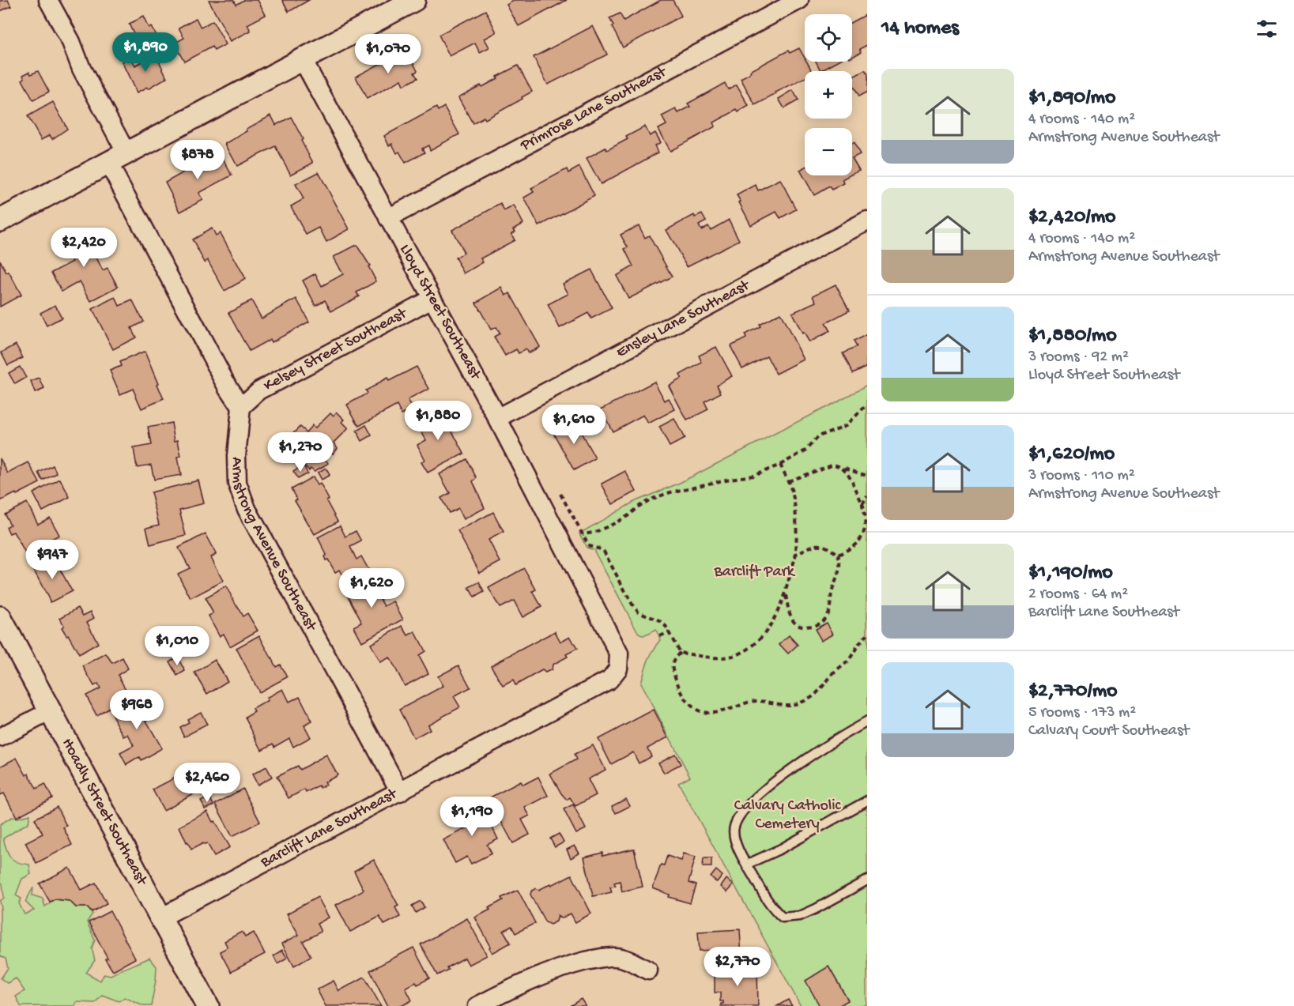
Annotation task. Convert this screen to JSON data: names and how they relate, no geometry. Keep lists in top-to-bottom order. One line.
{"streets":{"street":["Primrose Lane Southeast","Lloyd Street Southeast","Ensley Lane Southeast","Kelsey Street Southeast","Armstrong Avenue Southeast","Hoadly Street Southeast","Barclift Lane Southeast"]},"crossings":[["Primrose Lane Southeast","Lloyd Street Southeast"],["Lloyd Street Southeast","Ensley Lane Southeast"],["Lloyd Street Southeast","Kelsey Street Southeast"],["Lloyd Street Southeast","Barclift Lane Southeast"],["Kelsey Street Southeast","Armstrong Avenue Southeast"],["Armstrong Avenue Southeast","Barclift Lane Southeast"],["Hoadly Street Southeast","Barclift Lane Southeast"]],"parks":["Barclift Park","Calvary Catholic Cemetery"],"page":{"heading":"14 homes","map_buttons":["+","−"],"price":["$1,890","$1,070","$878","$2,420","$1,880","$1,610","$1,270","$947","$1,620","$1,010","$968","$2,460","$1,190","$2,770"],"list":[{"name":"$1,890/mo","note":"4 rooms · 140 m² · Armstrong Avenue Southeast"},{"name":"$2,420/mo","note":"4 rooms · 140 m² · Armstrong Avenue Southeast"},{"name":"$1,880/mo","note":"3 rooms · 92 m² · Lloyd Street Southeast"},{"name":"$1,620/mo","note":"3 rooms · 110 m² · Armstrong Avenue Southeast"},{"name":"$1,190/mo","note":"2 rooms · 64 m² · Barclift Lane Southeast"},{"name":"$2,770/mo","note":"5 rooms · 173 m² · Calvary Court Southeast"}]}}
